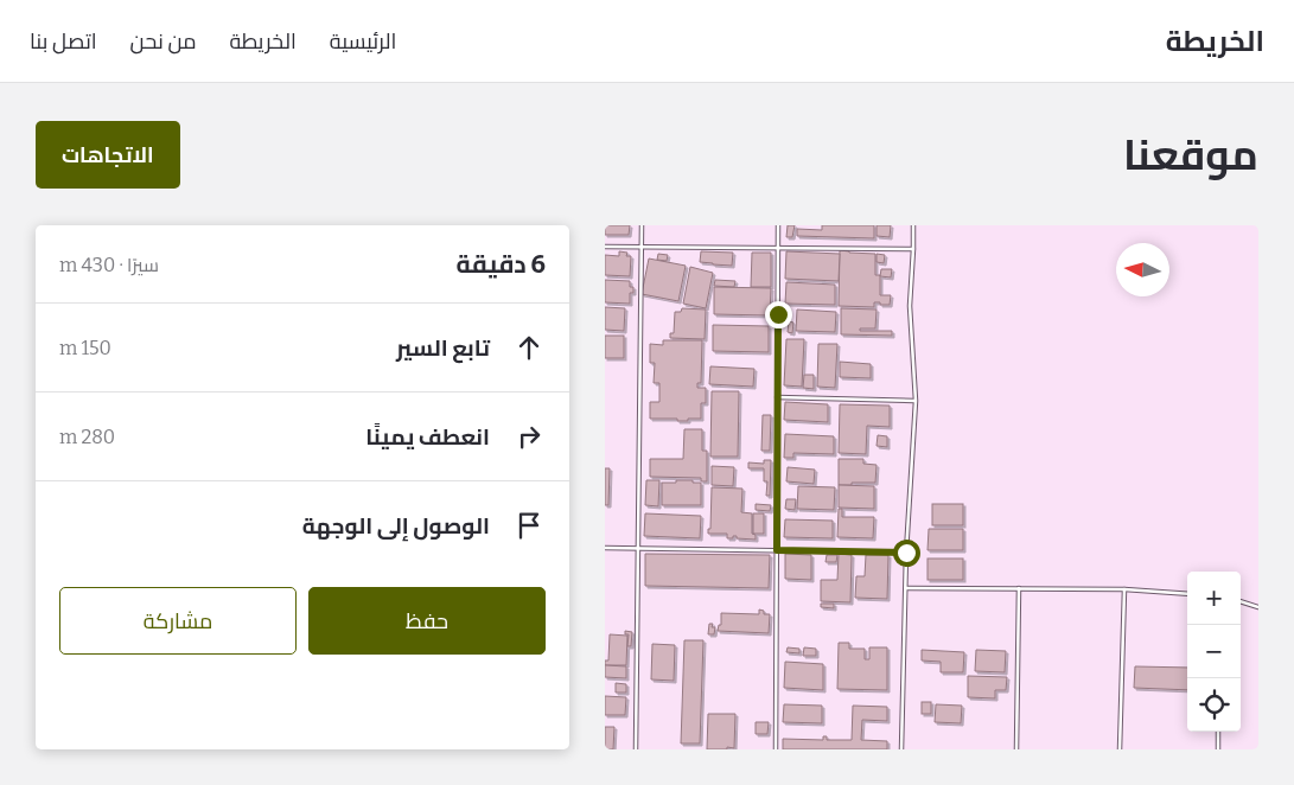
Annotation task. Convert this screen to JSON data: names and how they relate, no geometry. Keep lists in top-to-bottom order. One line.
{"north":"left","page":{"header":"الخريطة","nav":["الرئيسية","الخريطة","من نحن","اتصل بنا"],"title":"موقعنا","buttons":["الاتجاهات",["حفظ","مشاركة"]],"heading":["6 دقيقة","سيرًا · 430 m"],"list":[["تابع السير","150 m"],["انعطف يمينًا","280 m"],"الوصول إلى الوجهة"],"map_buttons":["+","−"]}}
